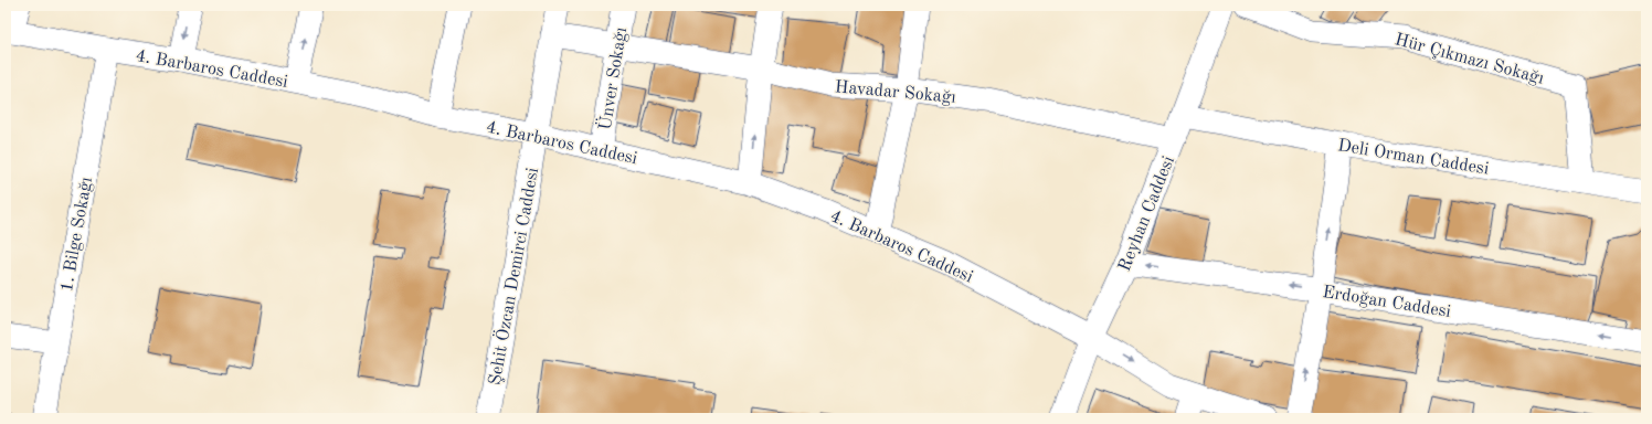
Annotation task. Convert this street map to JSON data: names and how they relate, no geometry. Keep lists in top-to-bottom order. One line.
{"streets":{"street":["Hür Çıkmazı Sokağı","4. Barbaros Caddesi","Ünver Sokağı","Havadar Sokağı","Deli Orman Caddesi","Reyhan Caddesi","1. Bilge Sokağı","Şehit Özcan Demirci Caddesi","Erdoğan Caddesi"]},"crossings":[["Hür Çıkmazı Sokağı","Deli Orman Caddesi"],["4. Barbaros Caddesi","Ünver Sokağı"],["4. Barbaros Caddesi","Reyhan Caddesi"],["4. Barbaros Caddesi","1. Bilge Sokağı"],["4. Barbaros Caddesi","Şehit Özcan Demirci Caddesi"],["Ünver Sokağı","Havadar Sokağı"],["Havadar Sokağı","Reyhan Caddesi"],["Havadar Sokağı","Şehit Özcan Demirci Caddesi"],["Deli Orman Caddesi","Reyhan Caddesi"],["Reyhan Caddesi","Erdoğan Caddesi"]],"one_way":["Erdoğan Caddesi"]}
